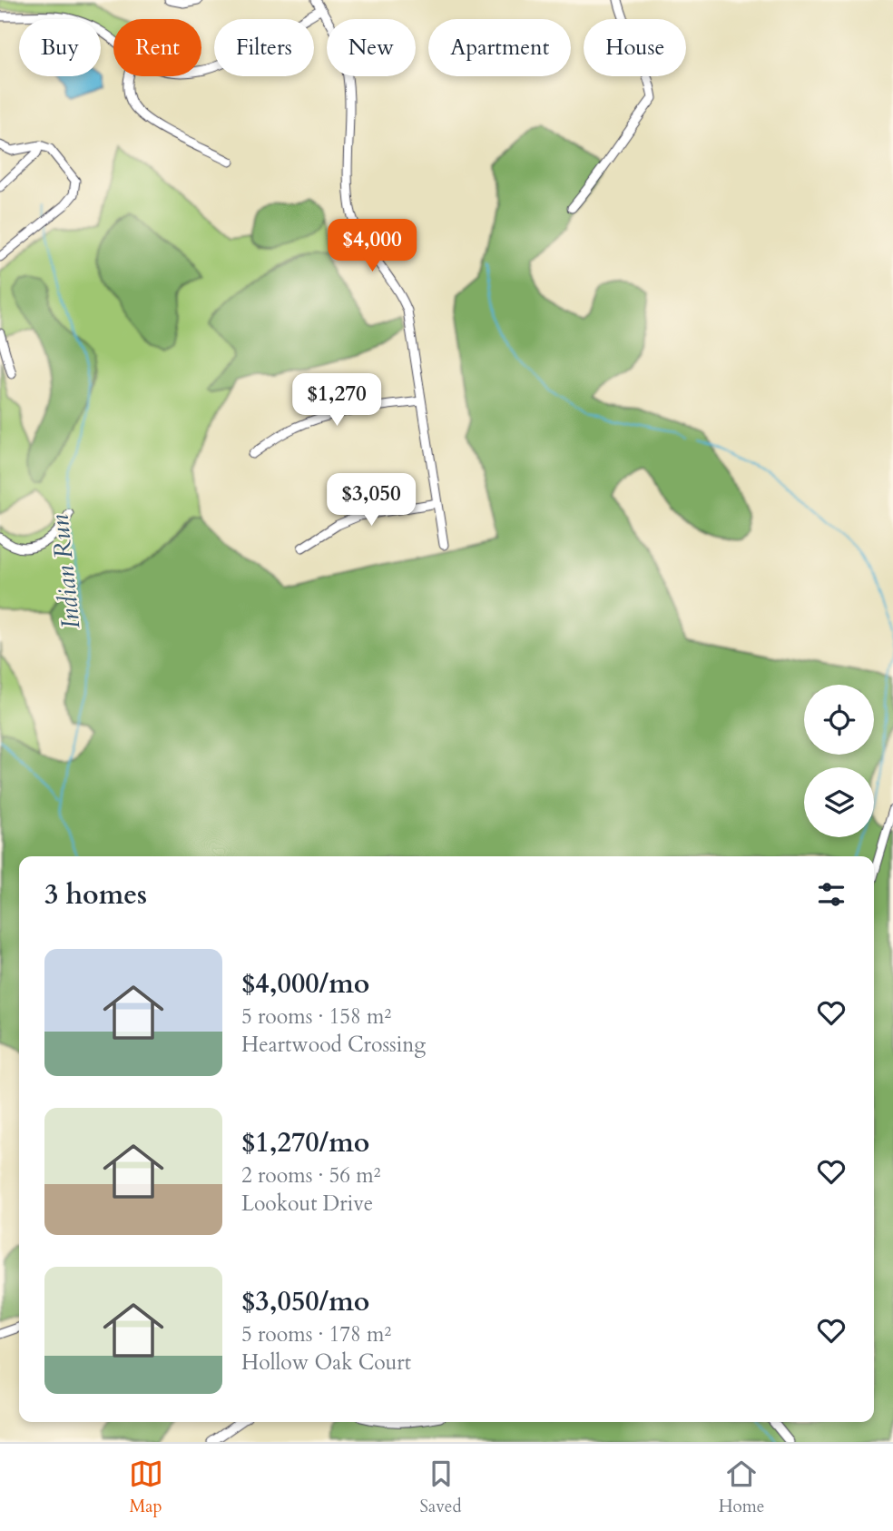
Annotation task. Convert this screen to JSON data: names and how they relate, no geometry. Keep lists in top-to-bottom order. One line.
{"water":["Indian Run"],"page":{"chip":["Buy","Rent","Filters","New","Apartment","House"],"price":["$4,000","$1,270","$3,050"],"heading":"3 homes","list":[{"name":"$4,000/mo","note":"5 rooms · 158 m² · Heartwood Crossing"},{"name":"$1,270/mo","note":"2 rooms · 56 m² · Lookout Drive"},{"name":"$3,050/mo","note":"5 rooms · 178 m² · Hollow Oak Court"}],"tabs":["Map","Saved","Home"]}}
